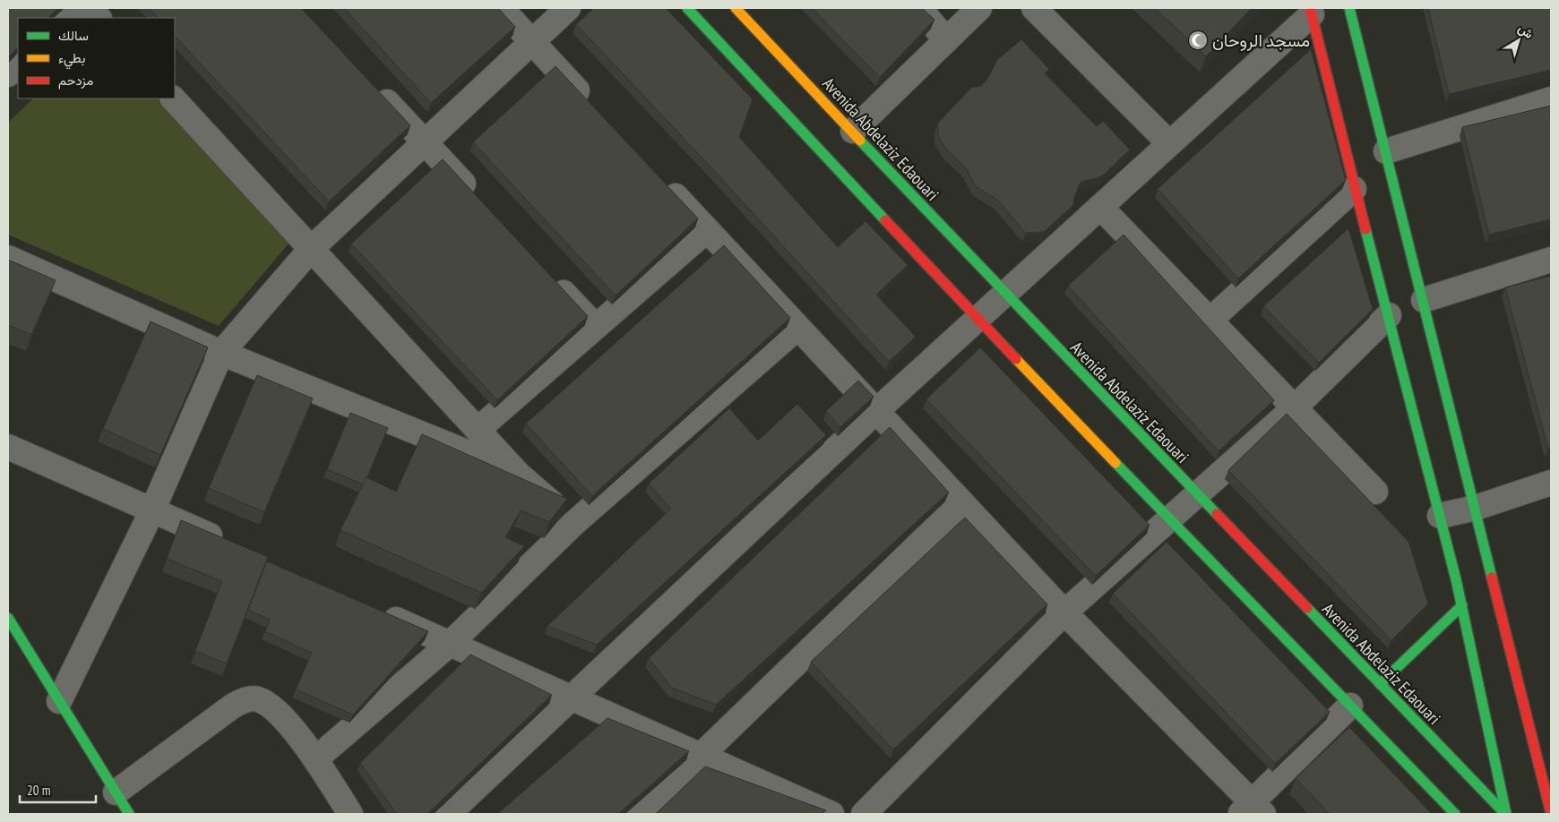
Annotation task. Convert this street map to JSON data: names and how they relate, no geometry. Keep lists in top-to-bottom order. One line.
{"streets":{"street":["Avenida Abdelaziz Edaouari"]},"places":{"mosque":["مسجد الروحان"]},"legend":["سالك","بطيء","مزدحم"],"scale_bar":"20 m","north":"top right"}
